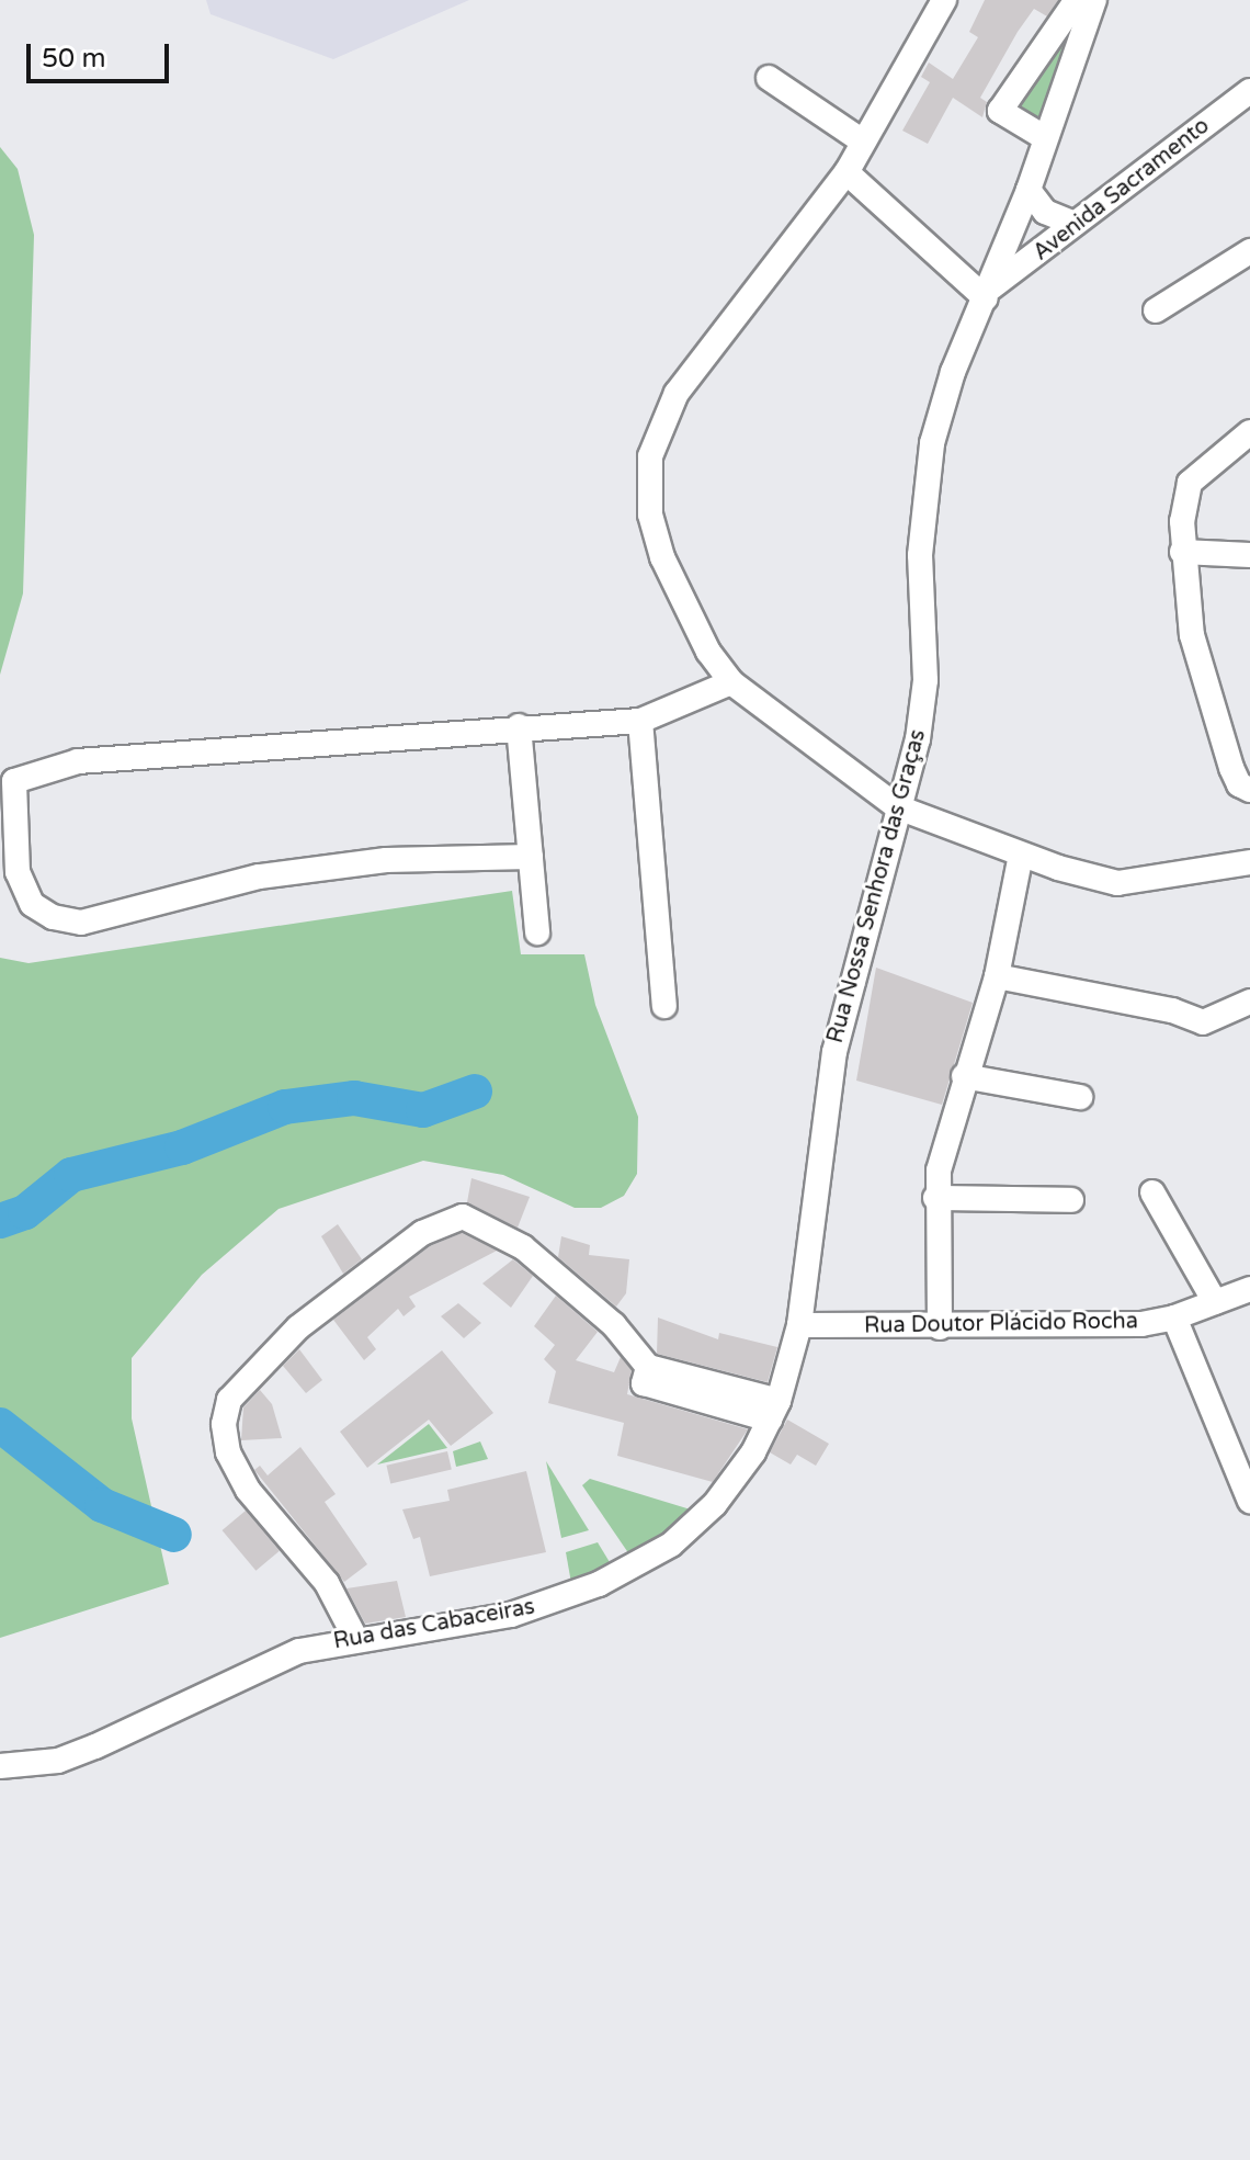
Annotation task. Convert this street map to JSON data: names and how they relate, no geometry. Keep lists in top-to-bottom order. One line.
{"streets":{"street":["Avenida Sacramento","Rua Nossa Senhora das Graças","Rua Doutor Plácido Rocha","Rua das Cabaceiras"]},"crossings":[["Avenida Sacramento","Rua Nossa Senhora das Graças"],["Rua Nossa Senhora das Graças","Rua Doutor Plácido Rocha"],["Rua Nossa Senhora das Graças","Rua das Cabaceiras"],["Rua Doutor Plácido Rocha","Rua das Cabaceiras"]],"scale_bar":"50 m"}
